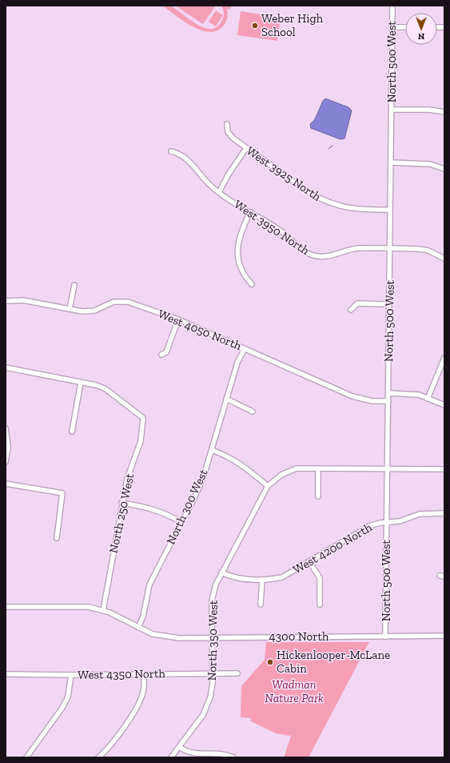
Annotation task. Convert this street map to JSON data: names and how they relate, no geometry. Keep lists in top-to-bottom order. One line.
{"streets":{"street":["North 500 West","West 3925 North","West 3950 North","West 4050 North","North 300 West","North 250 West","West 4200 North","4300 North","North 350 West","West 4350 North"]},"crossings":[["North 500 West","West 3925 North"],["North 500 West","West 3950 North"],["North 500 West","West 4050 North"],["North 500 West","West 4200 North"],["North 500 West","4300 North"],["West 4050 North","North 300 West"],["North 300 West","4300 North"],["North 250 West","4300 North"],["West 4200 North","North 350 West"],["4300 North","North 350 West"],["North 350 West","West 4350 North"]],"parks":["Wadman Nature Park"],"places":["Weber High School","Hickenlooper-McLane Cabin"],"north":"bottom"}
